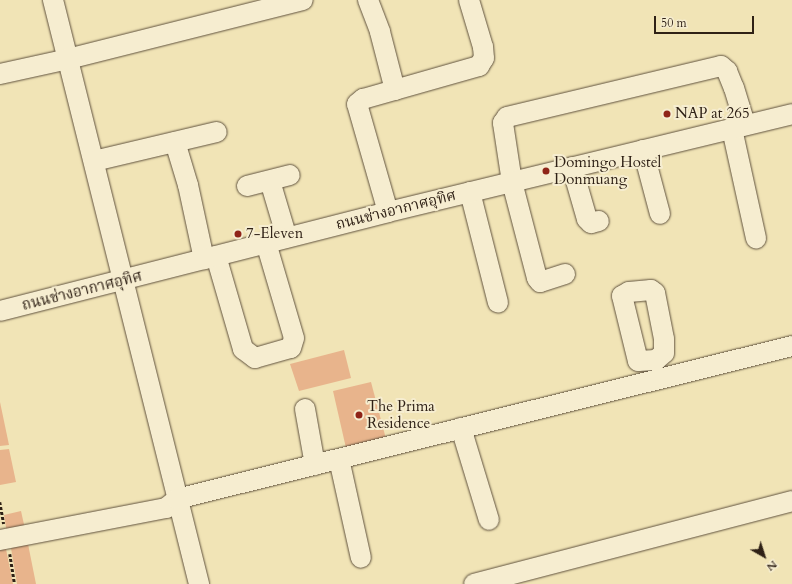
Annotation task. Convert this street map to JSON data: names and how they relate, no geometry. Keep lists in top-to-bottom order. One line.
{"streets":{"street":["ถนนช่างอากาศอุทิศ"]},"places":["NAP at 265","Domingo Hostel Donmuang","7-Eleven","The Prima Residence"],"scale_bar":"50 m","north":"bottom right"}
